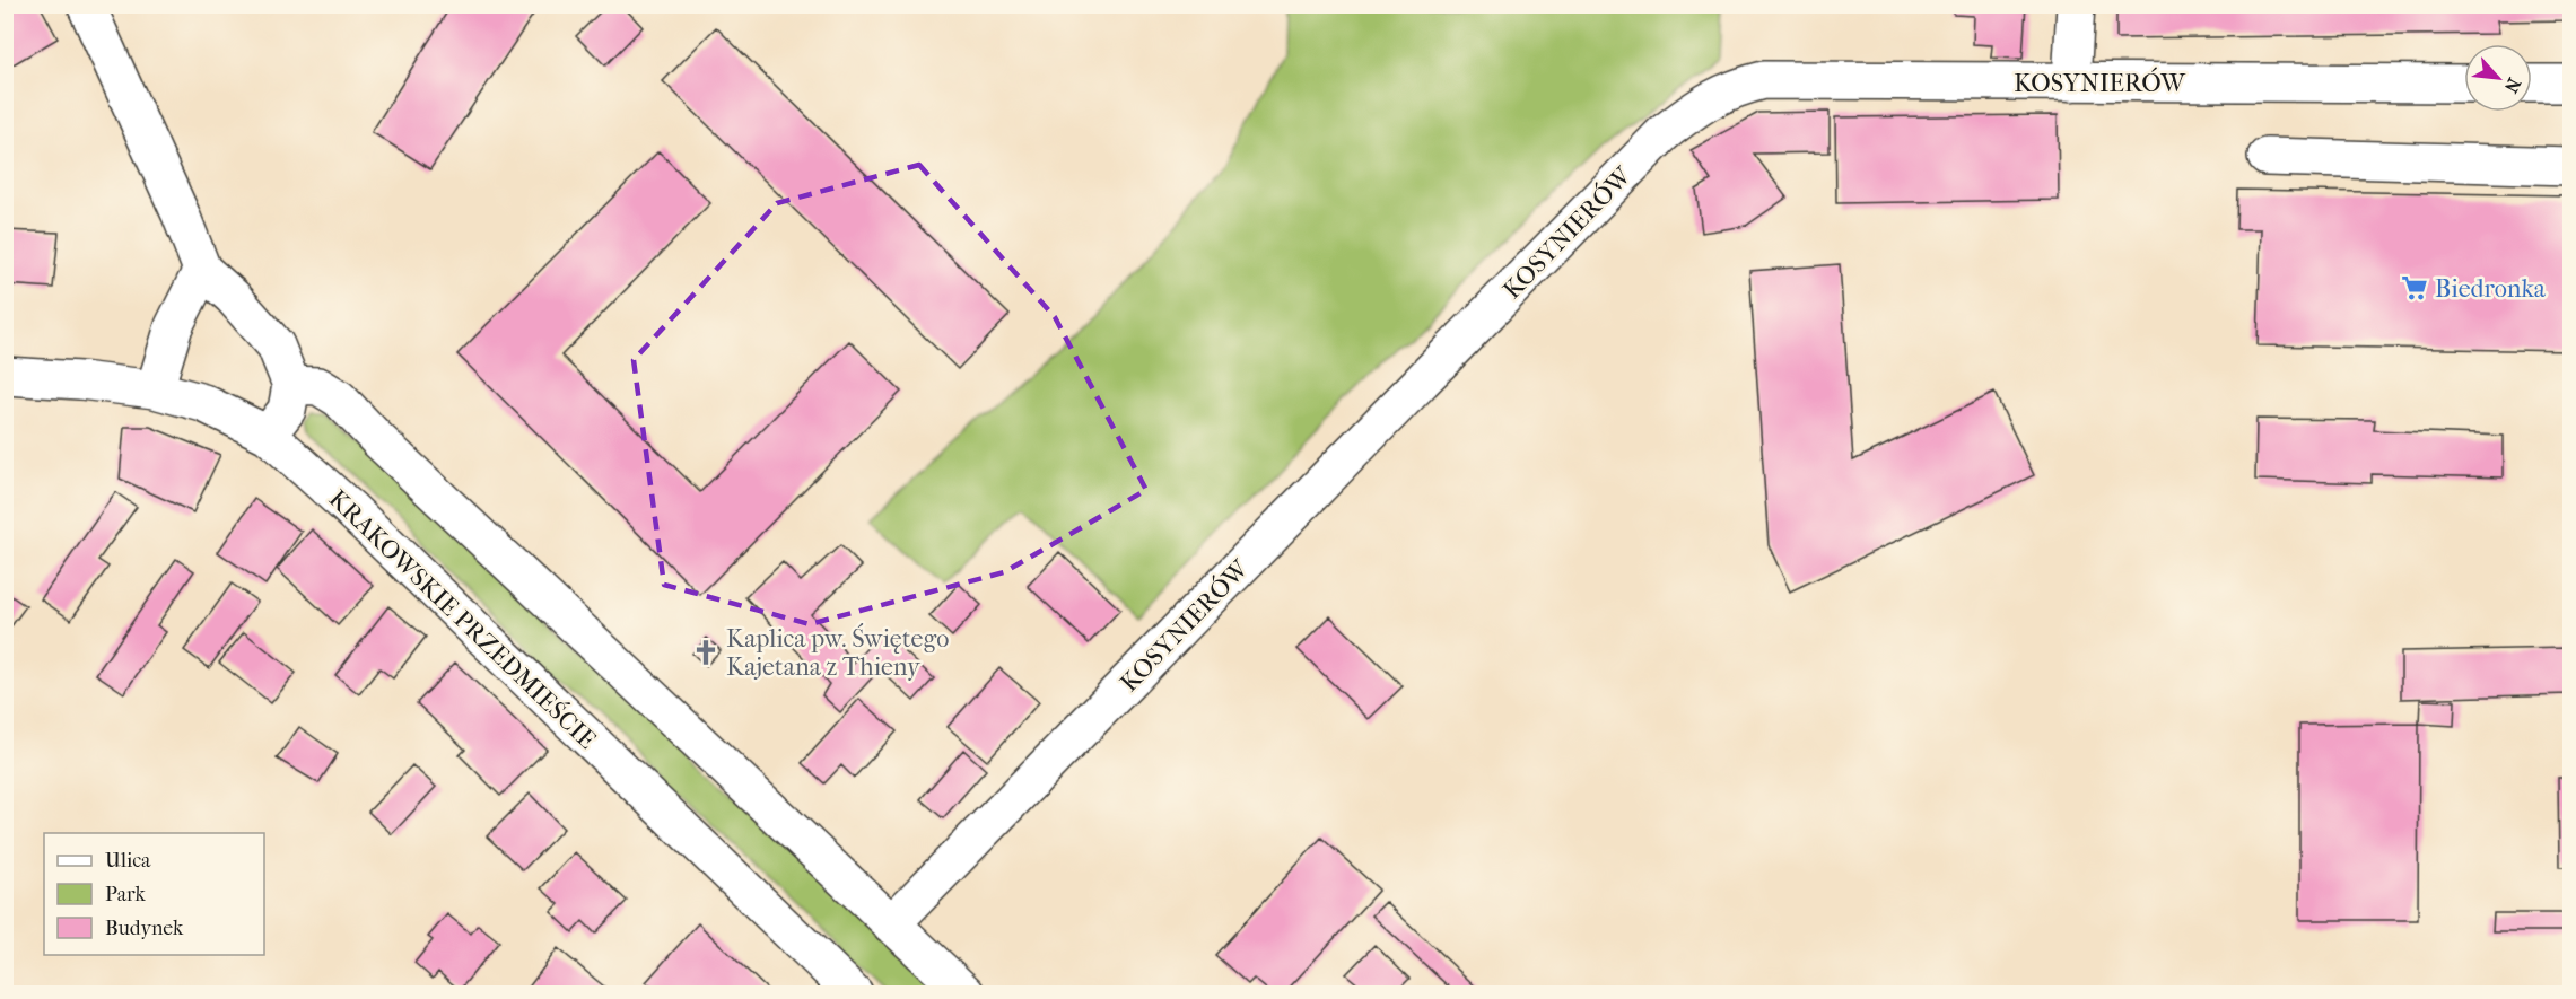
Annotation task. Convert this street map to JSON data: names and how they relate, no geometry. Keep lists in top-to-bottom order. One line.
{"streets":{"street":["KOSYNIERÓW","KRAKOWSKIE PRZEDMIEŚCIE"]},"places":{"supermarket":["Biedronka"],"church":["Kaplica pw. Świętego Kajetana z Thieny"]},"legend":["Ulica","Park","Budynek"],"north":"bottom right"}
